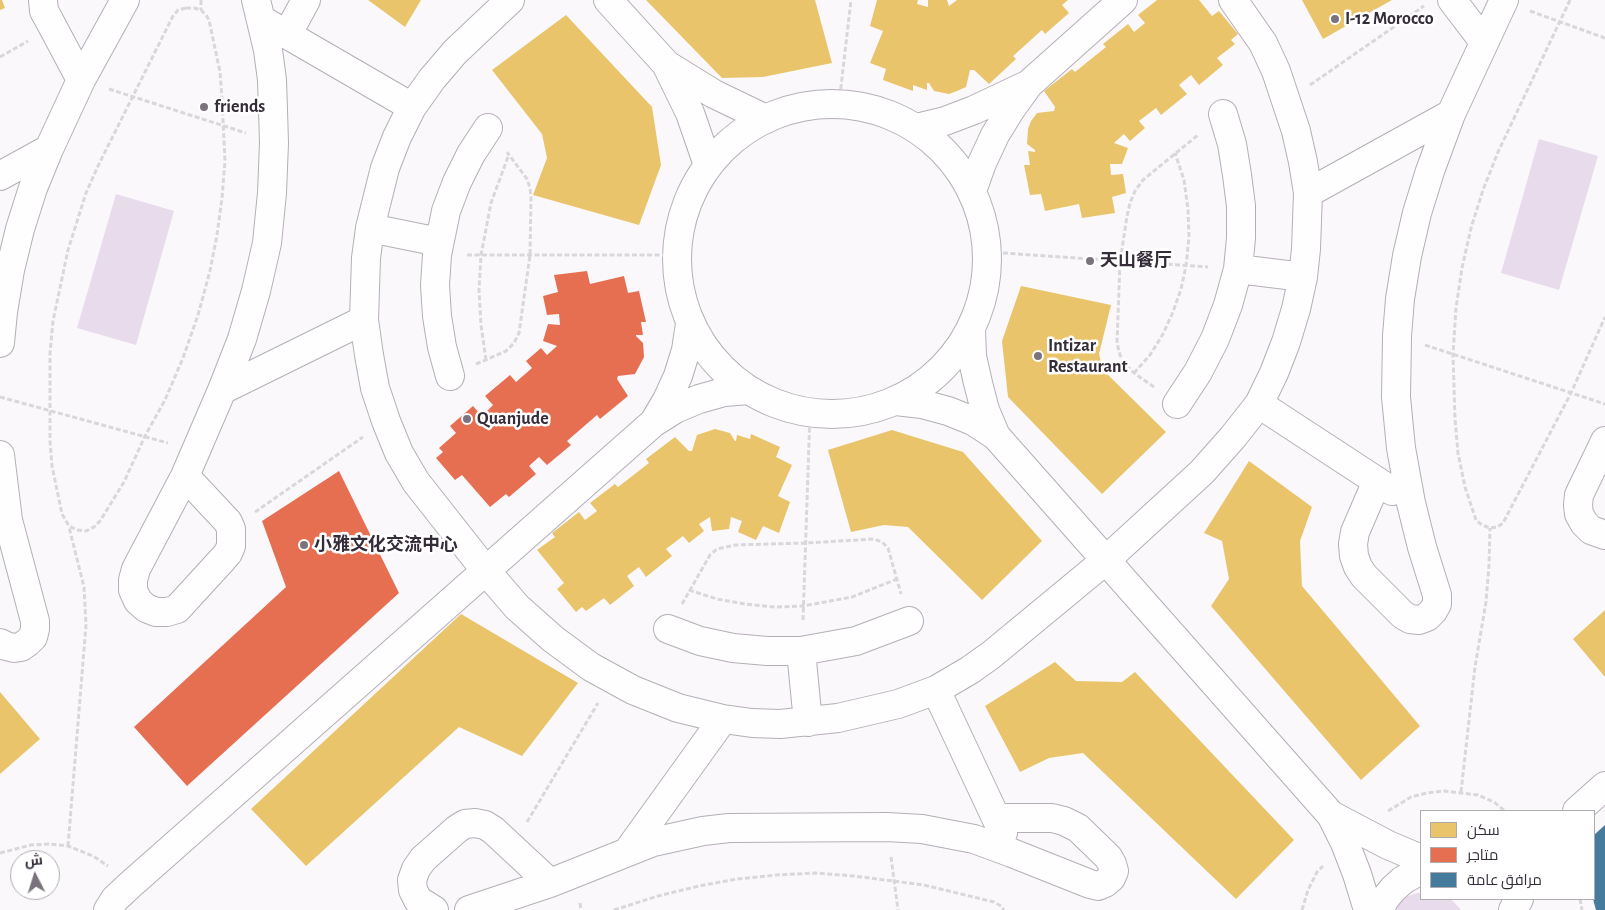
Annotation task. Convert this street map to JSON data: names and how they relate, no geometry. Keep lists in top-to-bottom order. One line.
{"places":["I-12 Morocco","friends","天山餐厅","Intizar Restaurant","Quanjude","小雅文化交流中心"],"legend":["سكن","متاجر","مرافق عامة"],"north":"top"}
